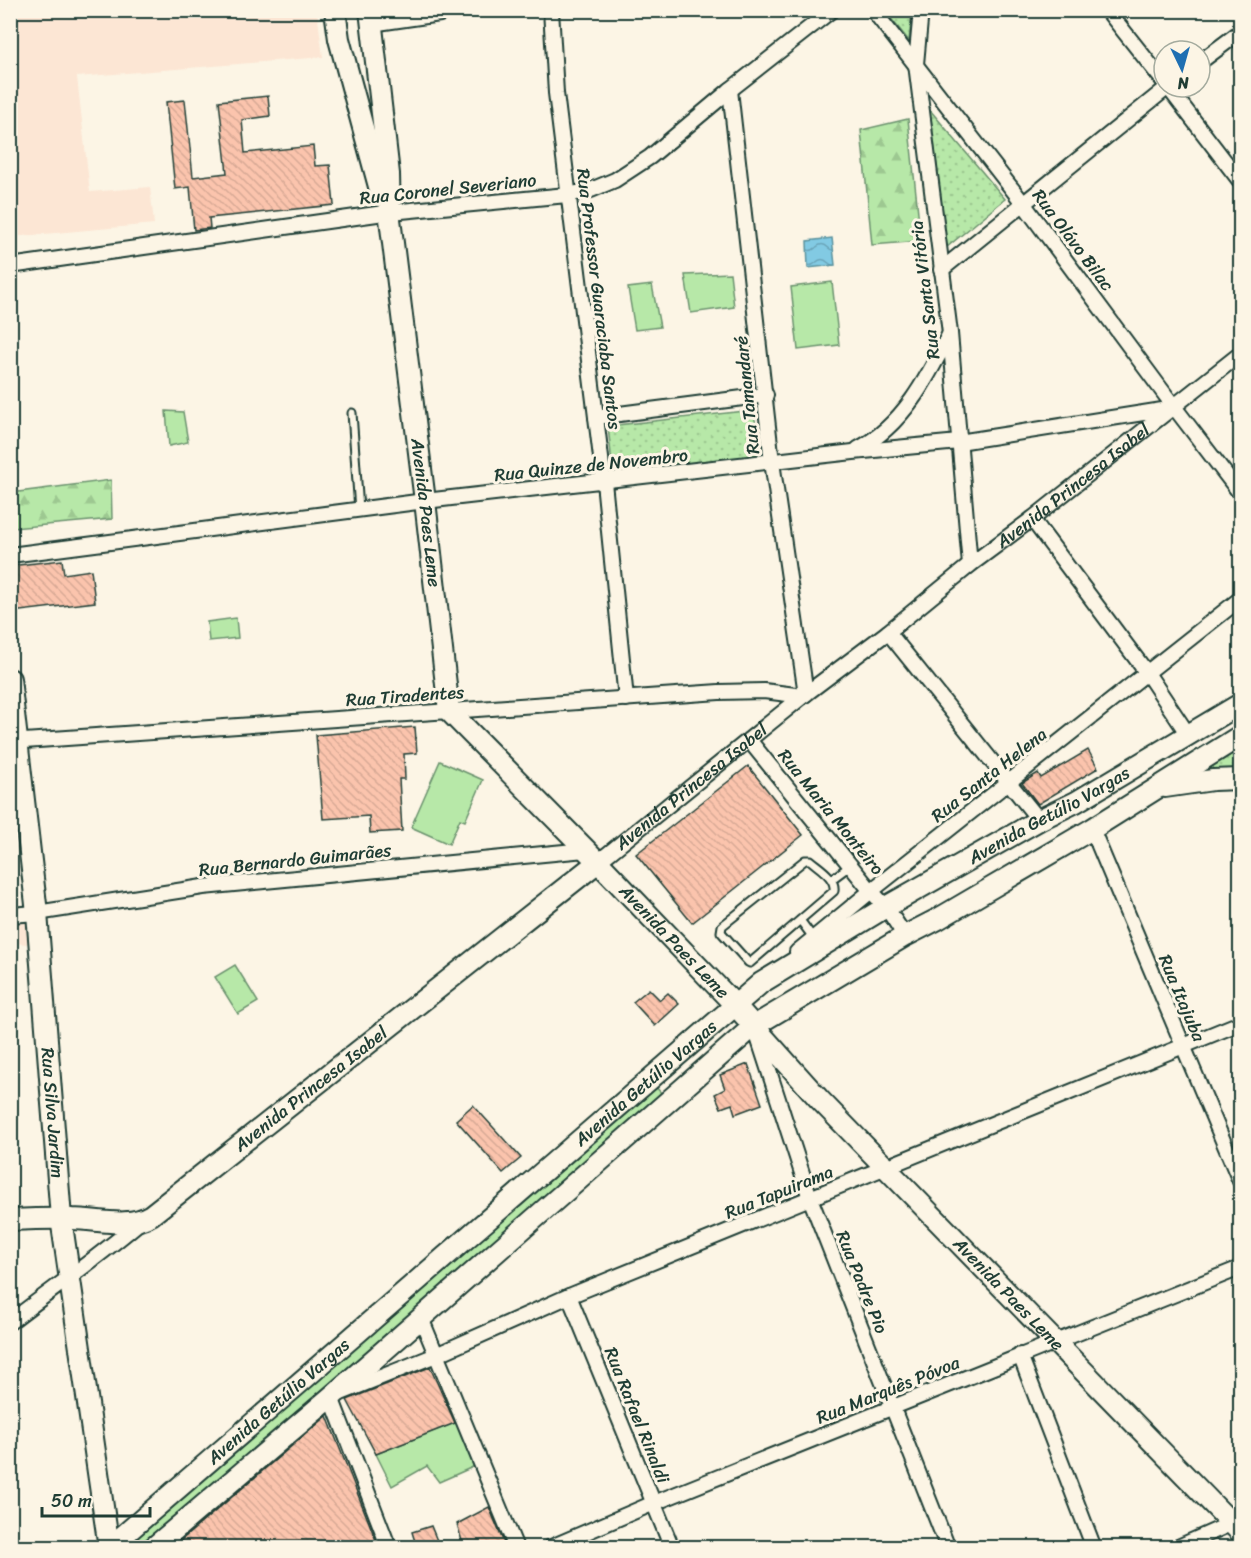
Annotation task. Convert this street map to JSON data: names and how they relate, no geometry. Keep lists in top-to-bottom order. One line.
{"streets":{"street":["Rua Coronel Severiano","Rua Olávo Bilac","Rua Santa Vitória","Rua Professor Guaraciaba Santos","Rua Tamandaré","Rua Quinze de Novembro","Avenida Princesa Isabel","Avenida Paes Leme","Rua Tiradentes","Rua Santa Helena","Rua Maria Monteiro","Avenida Getúlio Vargas","Rua Bernardo Guimarães","Rua Itajuba","Rua Silva Jardim","Rua Tapuirama","Rua Padre Pio","Rua Marquês Póvoa","Rua Rafael Rinaldi"]},"crossings":[["Rua Coronel Severiano","Rua Professor Guaraciaba Santos"],["Rua Coronel Severiano","Rua Tamandaré"],["Rua Coronel Severiano","Avenida Paes Leme"],["Rua Olávo Bilac","Rua Santa Vitória"],["Rua Olávo Bilac","Rua Quinze de Novembro"],["Rua Olávo Bilac","Avenida Princesa Isabel"],["Rua Santa Vitória","Rua Quinze de Novembro"],["Rua Santa Vitória","Avenida Princesa Isabel"],["Rua Professor Guaraciaba Santos","Rua Quinze de Novembro"],["Rua Professor Guaraciaba Santos","Rua Tiradentes"],["Rua Tamandaré","Rua Quinze de Novembro"],["Rua Tamandaré","Avenida Princesa Isabel"],["Rua Tamandaré","Rua Tiradentes"],["Rua Quinze de Novembro","Avenida Princesa Isabel"],["Rua Quinze de Novembro","Avenida Paes Leme"],["Avenida Princesa Isabel","Avenida Paes Leme"],["Avenida Princesa Isabel","Rua Tiradentes"],["Avenida Princesa Isabel","Rua Maria Monteiro"],["Avenida Princesa Isabel","Rua Bernardo Guimarães"],["Avenida Princesa Isabel","Rua Silva Jardim"],["Avenida Paes Leme","Rua Tiradentes"],["Avenida Paes Leme","Avenida Getúlio Vargas"],["Avenida Paes Leme","Rua Bernardo Guimarães"],["Avenida Paes Leme","Rua Tapuirama"],["Avenida Paes Leme","Rua Padre Pio"],["Avenida Paes Leme","Rua Marquês Póvoa"],["Rua Tiradentes","Rua Silva Jardim"],["Rua Santa Helena","Rua Maria Monteiro"],["Rua Santa Helena","Avenida Getúlio Vargas"],["Rua Maria Monteiro","Avenida Getúlio Vargas"],["Avenida Getúlio Vargas","Rua Itajuba"],["Avenida Getúlio Vargas","Rua Silva Jardim"],["Avenida Getúlio Vargas","Rua Tapuirama"],["Avenida Getúlio Vargas","Rua Padre Pio"],["Rua Bernardo Guimarães","Rua Silva Jardim"],["Rua Itajuba","Rua Tapuirama"],["Rua Tapuirama","Rua Padre Pio"],["Rua Tapuirama","Rua Rafael Rinaldi"],["Rua Padre Pio","Rua Marquês Póvoa"],["Rua Marquês Póvoa","Rua Rafael Rinaldi"]],"scale_bar":"50 m","north":"bottom"}
